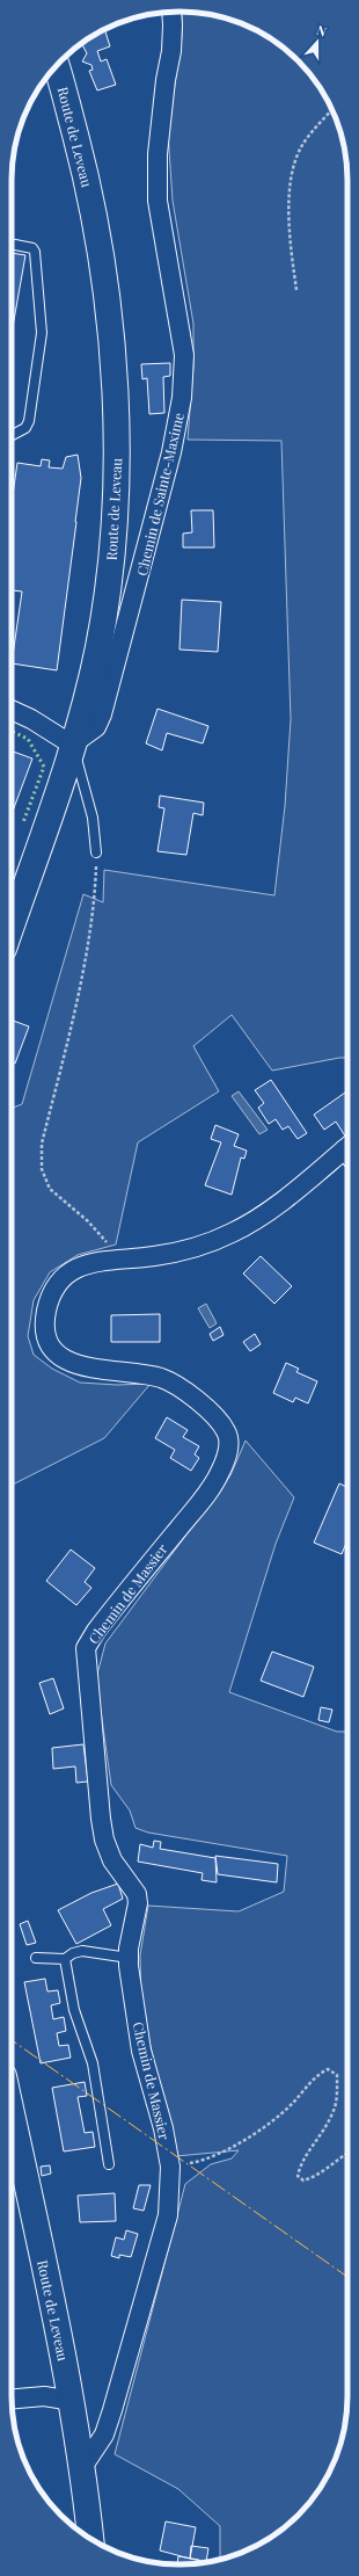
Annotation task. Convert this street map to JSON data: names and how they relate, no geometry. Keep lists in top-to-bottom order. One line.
{"streets":{"street":["Route de Leveau","Chemin de Sainte-Maxime","Chemin de Massier"]},"crossings":[["Route de Leveau","Chemin de Sainte-Maxime"],["Route de Leveau","Chemin de Massier"]],"north":"top"}
